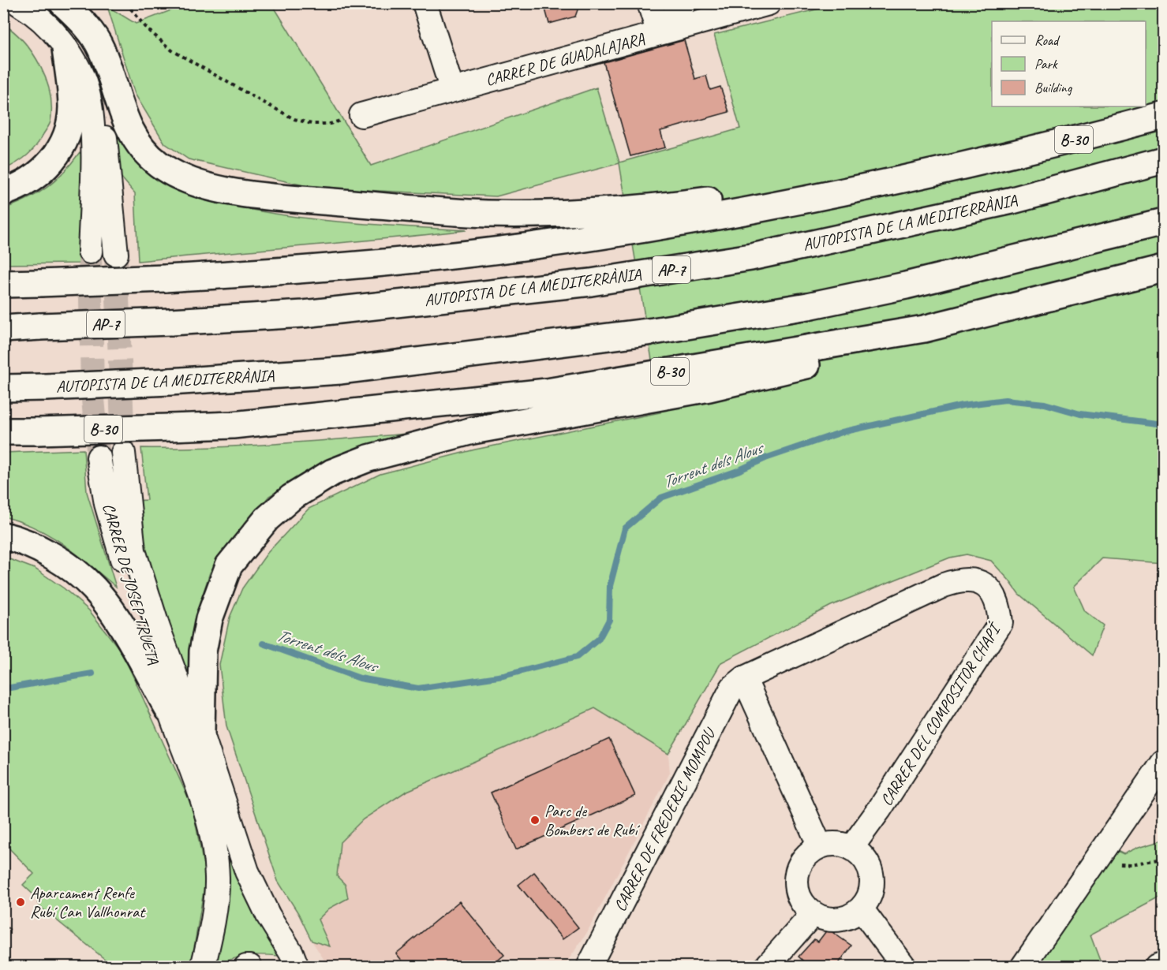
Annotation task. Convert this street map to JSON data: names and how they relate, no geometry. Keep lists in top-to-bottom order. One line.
{"streets":{"highway":["B-30","AUTOPISTA DE LA MEDITERRÀNIA","AP-7"],"street":["CARRER DE GUADALAJARA","CARRER DE JOSEP TRUETA","CARRER DEL COMPOSITOR CHAPÍ","CARRER DE FREDERIC MOMPOU"]},"crossings":[["CARRER DEL COMPOSITOR CHAPÍ","CARRER DE FREDERIC MOMPOU"]],"water":["Torrent dels Alous"],"places":["Parc de Bombers de Rubí","Aparcament Renfe Rubí Can Vallhonrat"],"legend":["Road","Park","Building"]}
